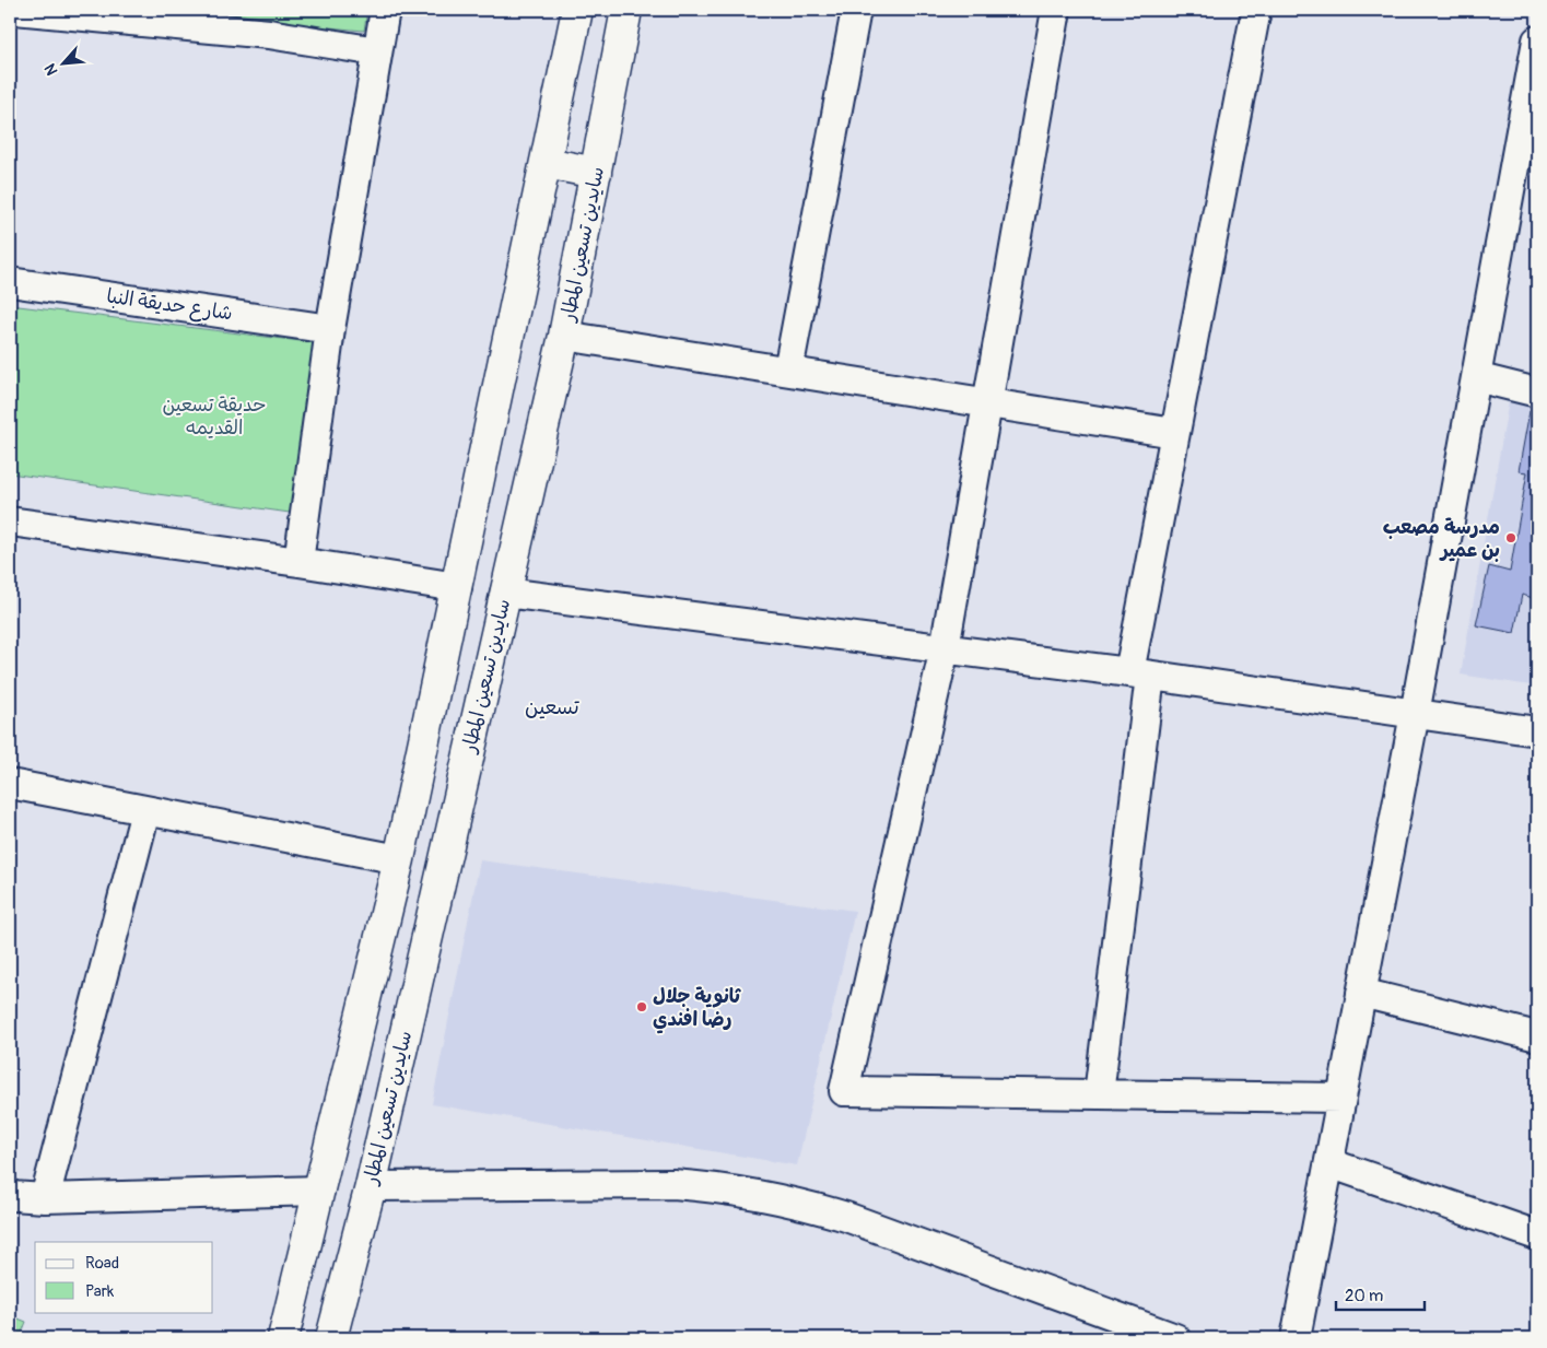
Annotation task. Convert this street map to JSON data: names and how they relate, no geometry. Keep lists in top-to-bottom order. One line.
{"streets":{"street":["سايدين تسعين المطار","شارع حديقة النبا"]},"districts":["تسعین"],"parks":["حديقة تسعين القديمه"],"places":["مدرسة مصعب بن عمير","ثانوية جلال رضا افندي"],"legend":["Road","Park"],"scale_bar":"20 m","north":"bottom left"}
